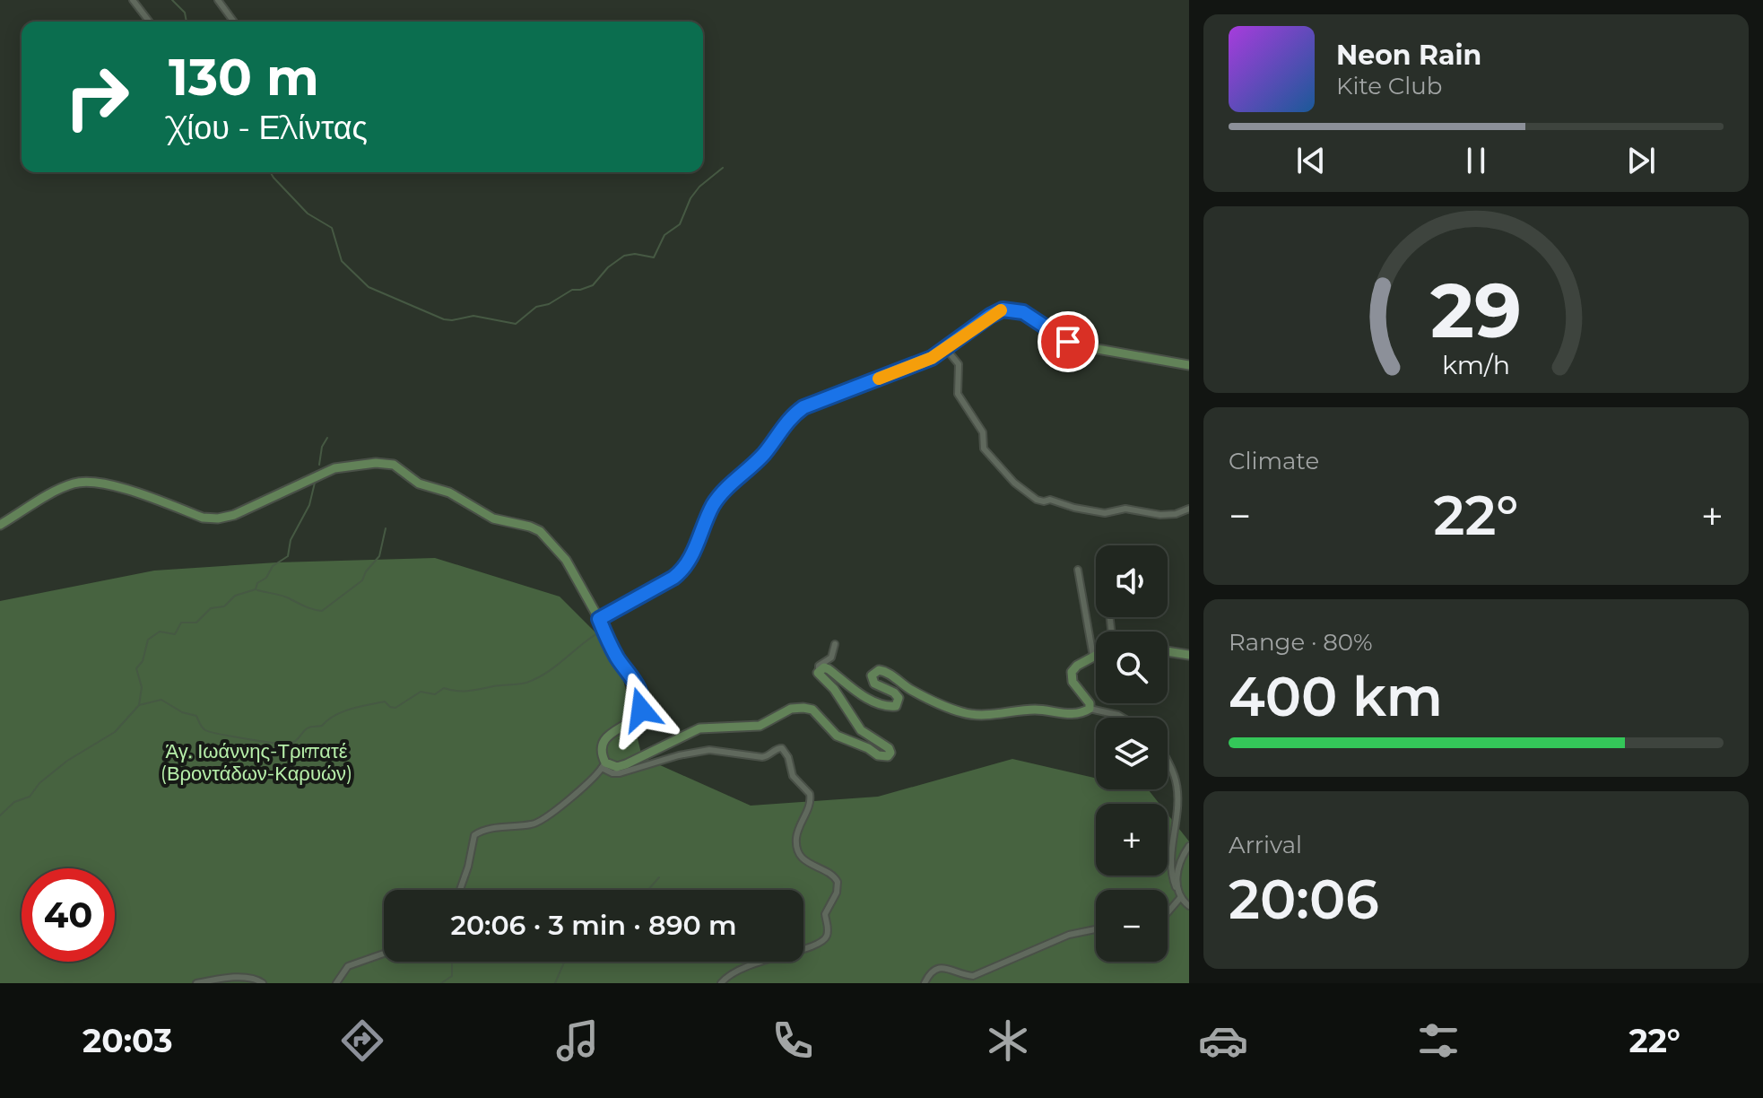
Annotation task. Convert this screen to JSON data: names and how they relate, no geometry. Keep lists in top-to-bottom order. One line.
{"parks":["Άγ. Ιωάννης-Τριπατέ (Βροντάδων-Καρυών)"],"page":{"turn":["130 m","Χίου - Ελίντας"],"song":["Neon Rain","Kite Club"],"tile":["Climate",["Range · 80%","400 km"],["Arrival","20:06"]],"heat":["−","22°","+"],"map_buttons":["+","−"],"limit":"40","trip":"20:06 · 3 min · 890 m","tabs":["20:03","22°"],"gauge":["29","km/h"]}}
